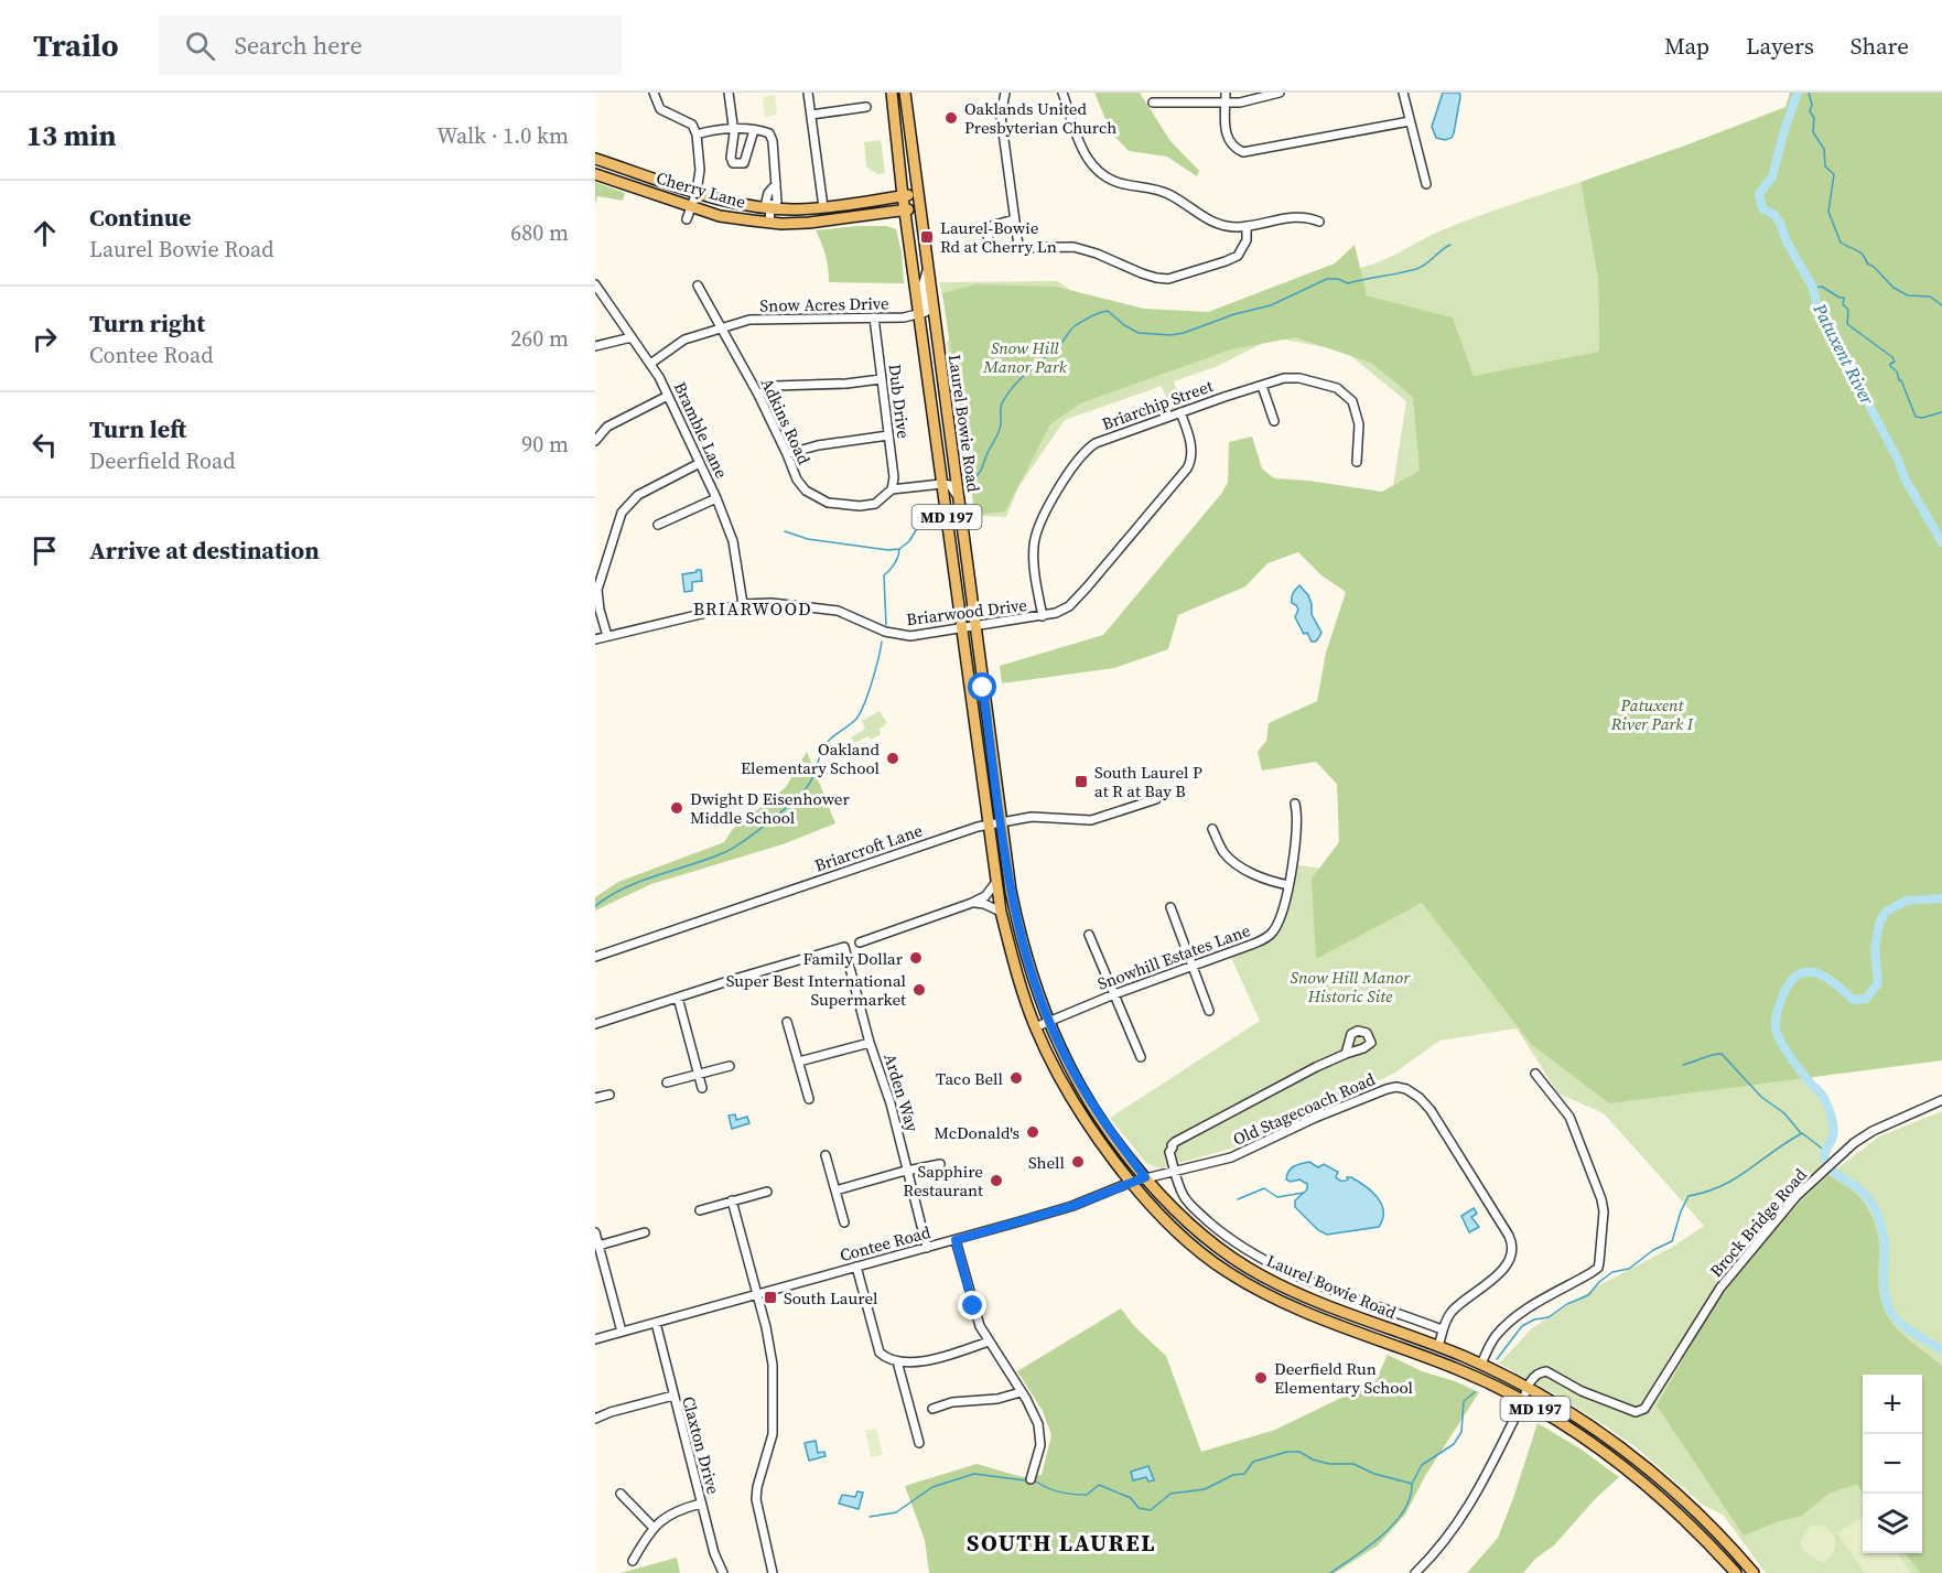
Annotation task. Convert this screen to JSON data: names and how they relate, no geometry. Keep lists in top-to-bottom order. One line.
{"streets":{"main road":["Cherry Lane","Laurel Bowie Road","MD 197"],"street":["Snow Acres Drive","Dub Drive","Briarchip Street","Adkins Road","Bramble Lane","Briarwood Drive","Briarcroft Lane","Snowhill Estates Lane","Arden Way","Old Stagecoach Road","Brock Bridge Road","Contee Road","Claxton Drive"]},"crossings":[["Cherry Lane","Laurel Bowie Road"],["Snow Acres Drive","Dub Drive"],["Snow Acres Drive","Adkins Road"],["Snow Acres Drive","Laurel Bowie Road"],["Snow Acres Drive","Bramble Lane"],["Dub Drive","Adkins Road"],["Briarchip Street","Briarwood Drive"],["Adkins Road","Laurel Bowie Road"],["Laurel Bowie Road","Briarwood Drive"],["Laurel Bowie Road","Briarcroft Lane"],["Laurel Bowie Road","Snowhill Estates Lane"],["Laurel Bowie Road","Old Stagecoach Road"],["Laurel Bowie Road","Brock Bridge Road"],["Laurel Bowie Road","Contee Road"],["Bramble Lane","Briarwood Drive"],["Arden Way","Contee Road"],["Old Stagecoach Road","Contee Road"],["Contee Road","Claxton Drive"]],"districts":["BRIARWOOD","SOUTH LAUREL"],"water":["Patuxent River"],"parks":["Snow Hill Manor Park","Patuxent River Park I","Snow Hill Manor Historic Site"],"places":{"other":["Oaklands United Presbyterian Church","Oakland Elementary School","Dwight D Eisenhower Middle School","Family Dollar","Super Best International Supermarket","Taco Bell","McDonald's","Shell","Sapphire Restaurant","Deerfield Run Elementary School"],"transit":["Laurel-Bowie Rd at Cherry Ln","South Laurel P at R at Bay B","South Laurel"]},"page":{"header":"Trailo","search":"Search here","nav":["Map","Layers","Share"],"heading":["13 min","Walk · 1.0 km"],"list":[["Continue","Laurel Bowie Road","680 m"],["Turn right","Contee Road","260 m"],["Turn left","Deerfield Road","90 m"],"Arrive at destination"],"map_buttons":["+","−"]}}
